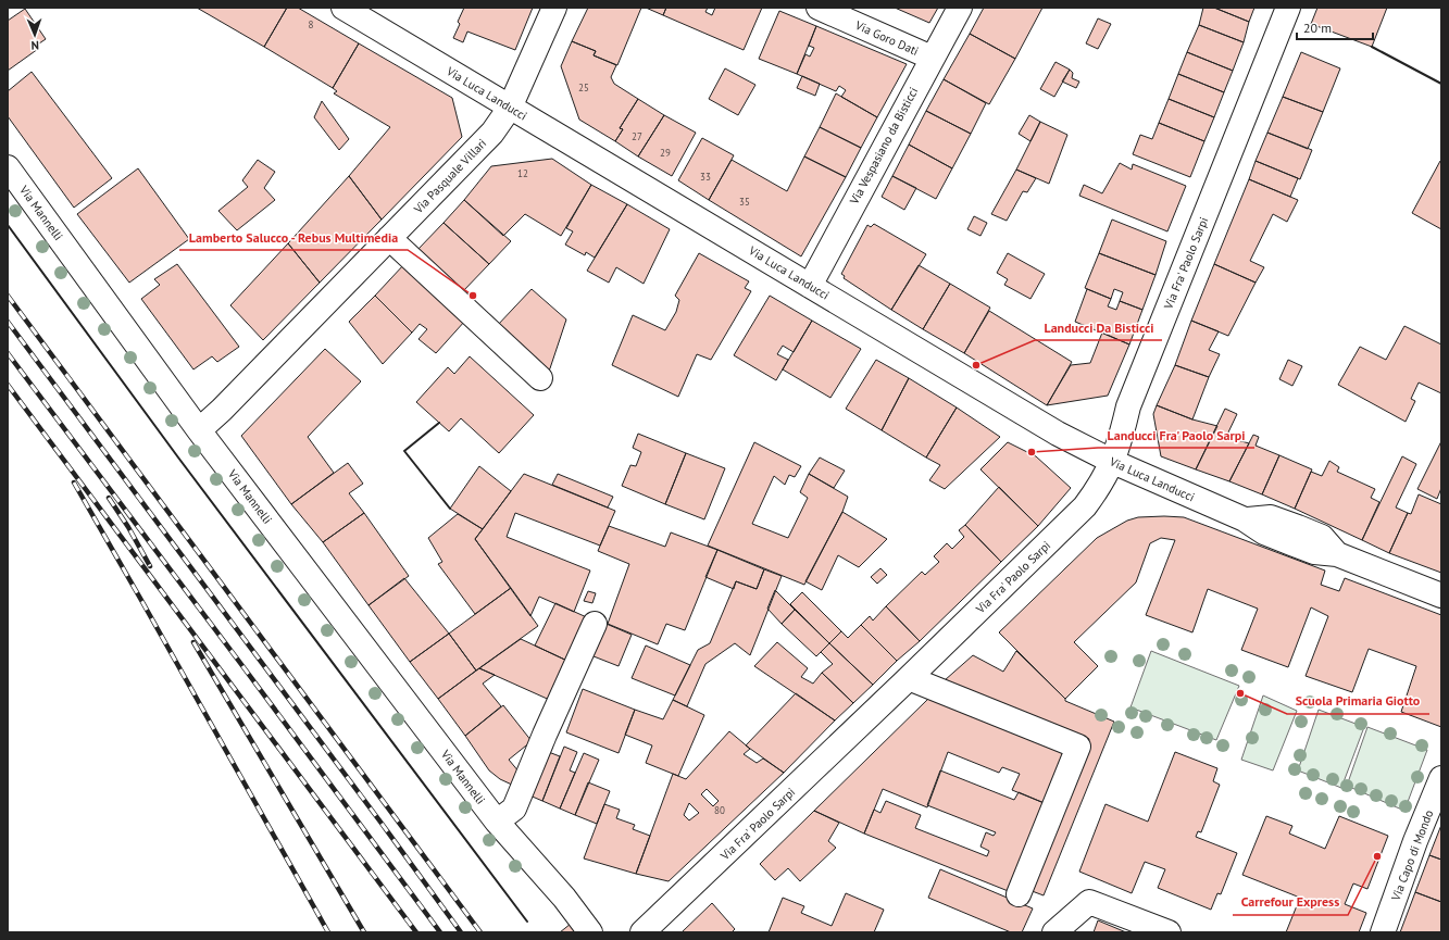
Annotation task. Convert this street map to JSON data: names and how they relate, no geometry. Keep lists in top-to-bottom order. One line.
{"streets":{"street":["Via Goro Dati","Via Luca Landucci","Via Vespasiano da Bisticci","Via Pasquale Villari","Via Mannelli","Via Fra' Paolo Sarpi","Via Capo di Mondo"]},"crossings":[["Via Goro Dati","Via Vespasiano da Bisticci"],["Via Luca Landucci","Via Vespasiano da Bisticci"],["Via Luca Landucci","Via Pasquale Villari"],["Via Luca Landucci","Via Fra' Paolo Sarpi"],["Via Pasquale Villari","Via Mannelli"]],"places":["Lamberto Salucco - Rebus Multimedia","Landucci Da Bisticci","Landucci Fra' Paolo Sarpi","Scuola Primaria Giotto","Carrefour Express"],"house_numbers":["8","25","27","29","12","33","35","80"],"scale_bar":"20 m","north":"bottom"}
